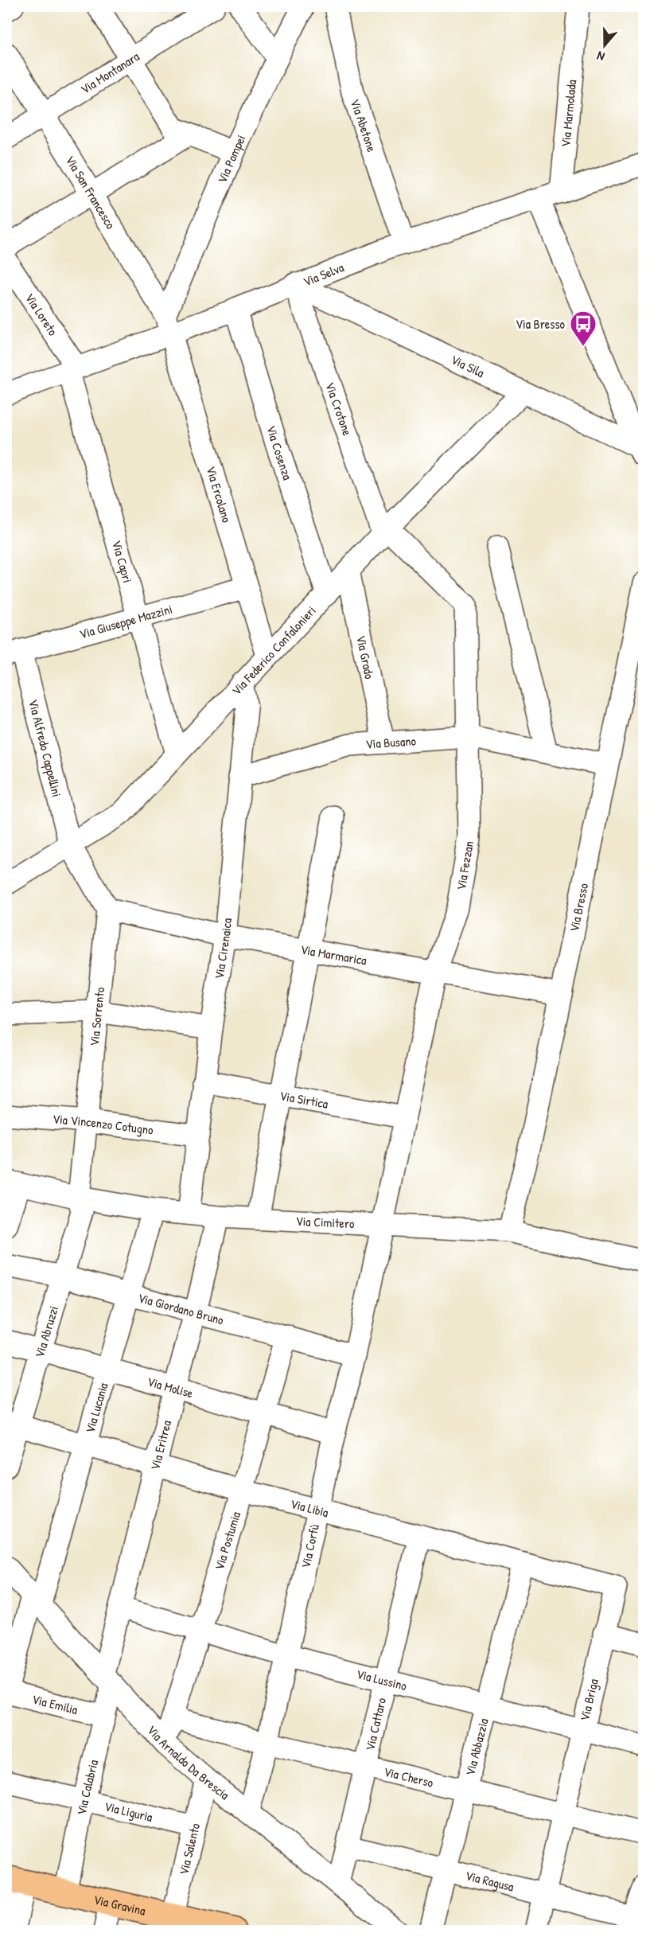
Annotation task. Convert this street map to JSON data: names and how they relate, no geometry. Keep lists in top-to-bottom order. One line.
{"streets":{"main road":["Via Gravina"],"street":["Via Montanara","Via Marmolada","Via Abetone","Via Pompei","Via San Francesco","Via Selva","Via Loreto","Via Sila","Via Crotone","Via Cosenza","Via Ercolano","Via Capri","Via Giuseppe Mazzini","Via Federico Confalonieri","Via Grado","Via Busano","Via Alfredo Cappellini","Via Fezzan","Via Bresso","Via Cirenaica","Via Marmarica","Via Sorrento","Via Sirtica","Via Vincenzo Cotugno","Via Cimitero","Via Giordano Bruno","Via Abruzzi","Via Molise","Via Lucania","Via Eritrea","Via Libia","Via Postumia","Via Corfù","Via Lussino","Via Briga","Via Emilia","Via Cattaro","Via Abbazzia","Via Arnaldo Da Brescia","Via Cherso","Via Calabria","Via Liguria","Via Salento","Via Ragusa"]},"crossings":[["Via Montanara","Via San Francesco"],["Via Marmolada","Via Selva"],["Via Abetone","Via Selva"],["Via Pompei","Via San Francesco"],["Via Pompei","Via Selva"],["Via Pompei","Via Ercolano"],["Via San Francesco","Via Selva"],["Via San Francesco","Via Ercolano"],["Via Selva","Via Loreto"],["Via Selva","Via Sila"],["Via Selva","Via Crotone"],["Via Selva","Via Cosenza"],["Via Selva","Via Ercolano"],["Via Selva","Via Capri"],["Via Loreto","Via Capri"],["Via Sila","Via Crotone"],["Via Sila","Via Federico Confalonieri"],["Via Crotone","Via Federico Confalonieri"],["Via Crotone","Via Fezzan"],["Via Cosenza","Via Federico Confalonieri"],["Via Ercolano","Via Giuseppe Mazzini"],["Via Ercolano","Via Federico Confalonieri"],["Via Capri","Via Giuseppe Mazzini"],["Via Capri","Via Federico Confalonieri"],["Via Giuseppe Mazzini","Via Alfredo Cappellini"],["Via Federico Confalonieri","Via Grado"],["Via Federico Confalonieri","Via Alfredo Cappellini"],["Via Federico Confalonieri","Via Fezzan"],["Via Federico Confalonieri","Via Cirenaica"],["Via Grado","Via Busano"],["Via Busano","Via Fezzan"],["Via Busano","Via Bresso"],["Via Busano","Via Cirenaica"],["Via Fezzan","Via Marmarica"],["Via Fezzan","Via Sirtica"],["Via Fezzan","Via Cimitero"],["Via Fezzan","Via Corfù"],["Via Bresso","Via Marmarica"],["Via Bresso","Via Cimitero"],["Via Cirenaica","Via Marmarica"],["Via Cirenaica","Via Sirtica"],["Via Cirenaica","Via Vincenzo Cotugno"],["Via Cirenaica","Via Cimitero"],["Via Marmarica","Via Sorrento"],["Via Sorrento","Via Vincenzo Cotugno"],["Via Sorrento","Via Cimitero"],["Via Sorrento","Via Abruzzi"],["Via Cimitero","Via Abruzzi"],["Via Cimitero","Via Lucania"],["Via Cimitero","Via Eritrea"],["Via Cimitero","Via Corfù"],["Via Giordano Bruno","Via Abruzzi"],["Via Giordano Bruno","Via Lucania"],["Via Giordano Bruno","Via Eritrea"],["Via Giordano Bruno","Via Postumia"],["Via Giordano Bruno","Via Corfù"],["Via Abruzzi","Via Molise"],["Via Abruzzi","Via Libia"],["Via Molise","Via Lucania"],["Via Molise","Via Eritrea"],["Via Molise","Via Postumia"],["Via Molise","Via Corfù"],["Via Lucania","Via Libia"],["Via Lucania","Via Emilia"],["Via Lucania","Via Arnaldo Da Brescia"],["Via Eritrea","Via Libia"],["Via Eritrea","Via Lussino"],["Via Eritrea","Via Arnaldo Da Brescia"],["Via Eritrea","Via Calabria"],["Via Libia","Via Postumia"],["Via Libia","Via Corfù"],["Via Libia","Via Briga"],["Via Libia","Via Cattaro"],["Via Libia","Via Abbazzia"],["Via Postumia","Via Lussino"],["Via Postumia","Via Arnaldo Da Brescia"],["Via Postumia","Via Cherso"],["Via Corfù","Via Lussino"],["Via Corfù","Via Arnaldo Da Brescia"],["Via Corfù","Via Cherso"],["Via Lussino","Via Briga"],["Via Lussino","Via Cattaro"],["Via Lussino","Via Abbazzia"],["Via Briga","Via Cherso"],["Via Briga","Via Ragusa"],["Via Emilia","Via Calabria"],["Via Cattaro","Via Arnaldo Da Brescia"],["Via Cattaro","Via Cherso"],["Via Cattaro","Via Ragusa"],["Via Abbazzia","Via Cherso"],["Via Abbazzia","Via Ragusa"],["Via Arnaldo Da Brescia","Via Calabria"],["Via Arnaldo Da Brescia","Via Salento"],["Via Calabria","Via Liguria"],["Via Calabria","Via Gravina"],["Via Liguria","Via Salento"],["Via Salento","Via Gravina"]],"places":{"bus stop":["Via Bresso"]},"north":"bottom"}
